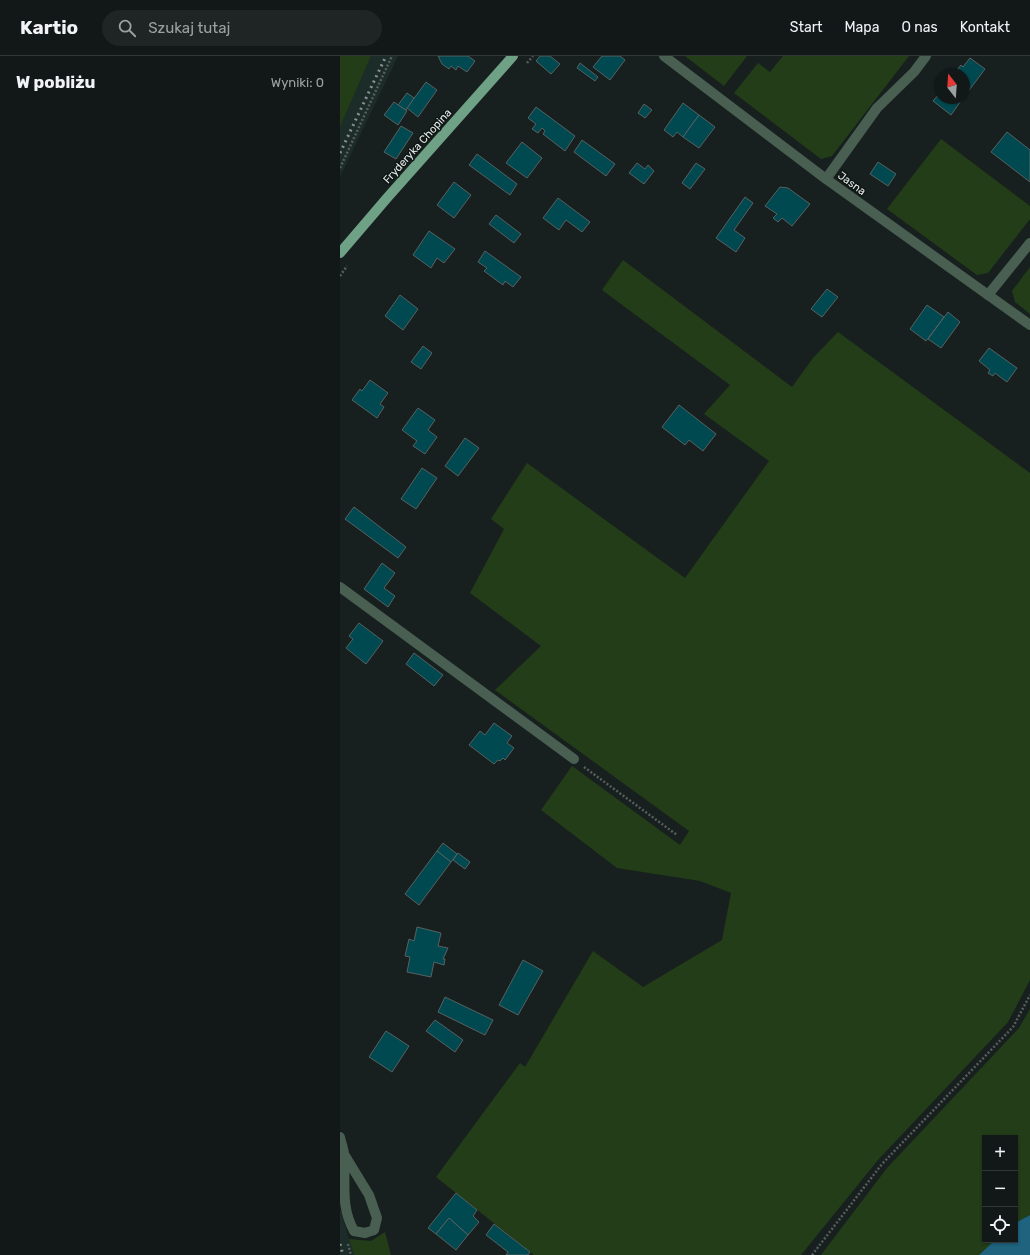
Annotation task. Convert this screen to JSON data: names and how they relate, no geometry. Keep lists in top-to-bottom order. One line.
{"streets":{"main road":["Fryderyka Chopina"],"street":["Jasna"]},"north":"top","page":{"header":"Kartio","search":"Szukaj tutaj","nav":["Start","Mapa","O nas","Kontakt"],"heading":["W pobliżu","Wyniki: 0"],"map_buttons":["+","−"]}}
